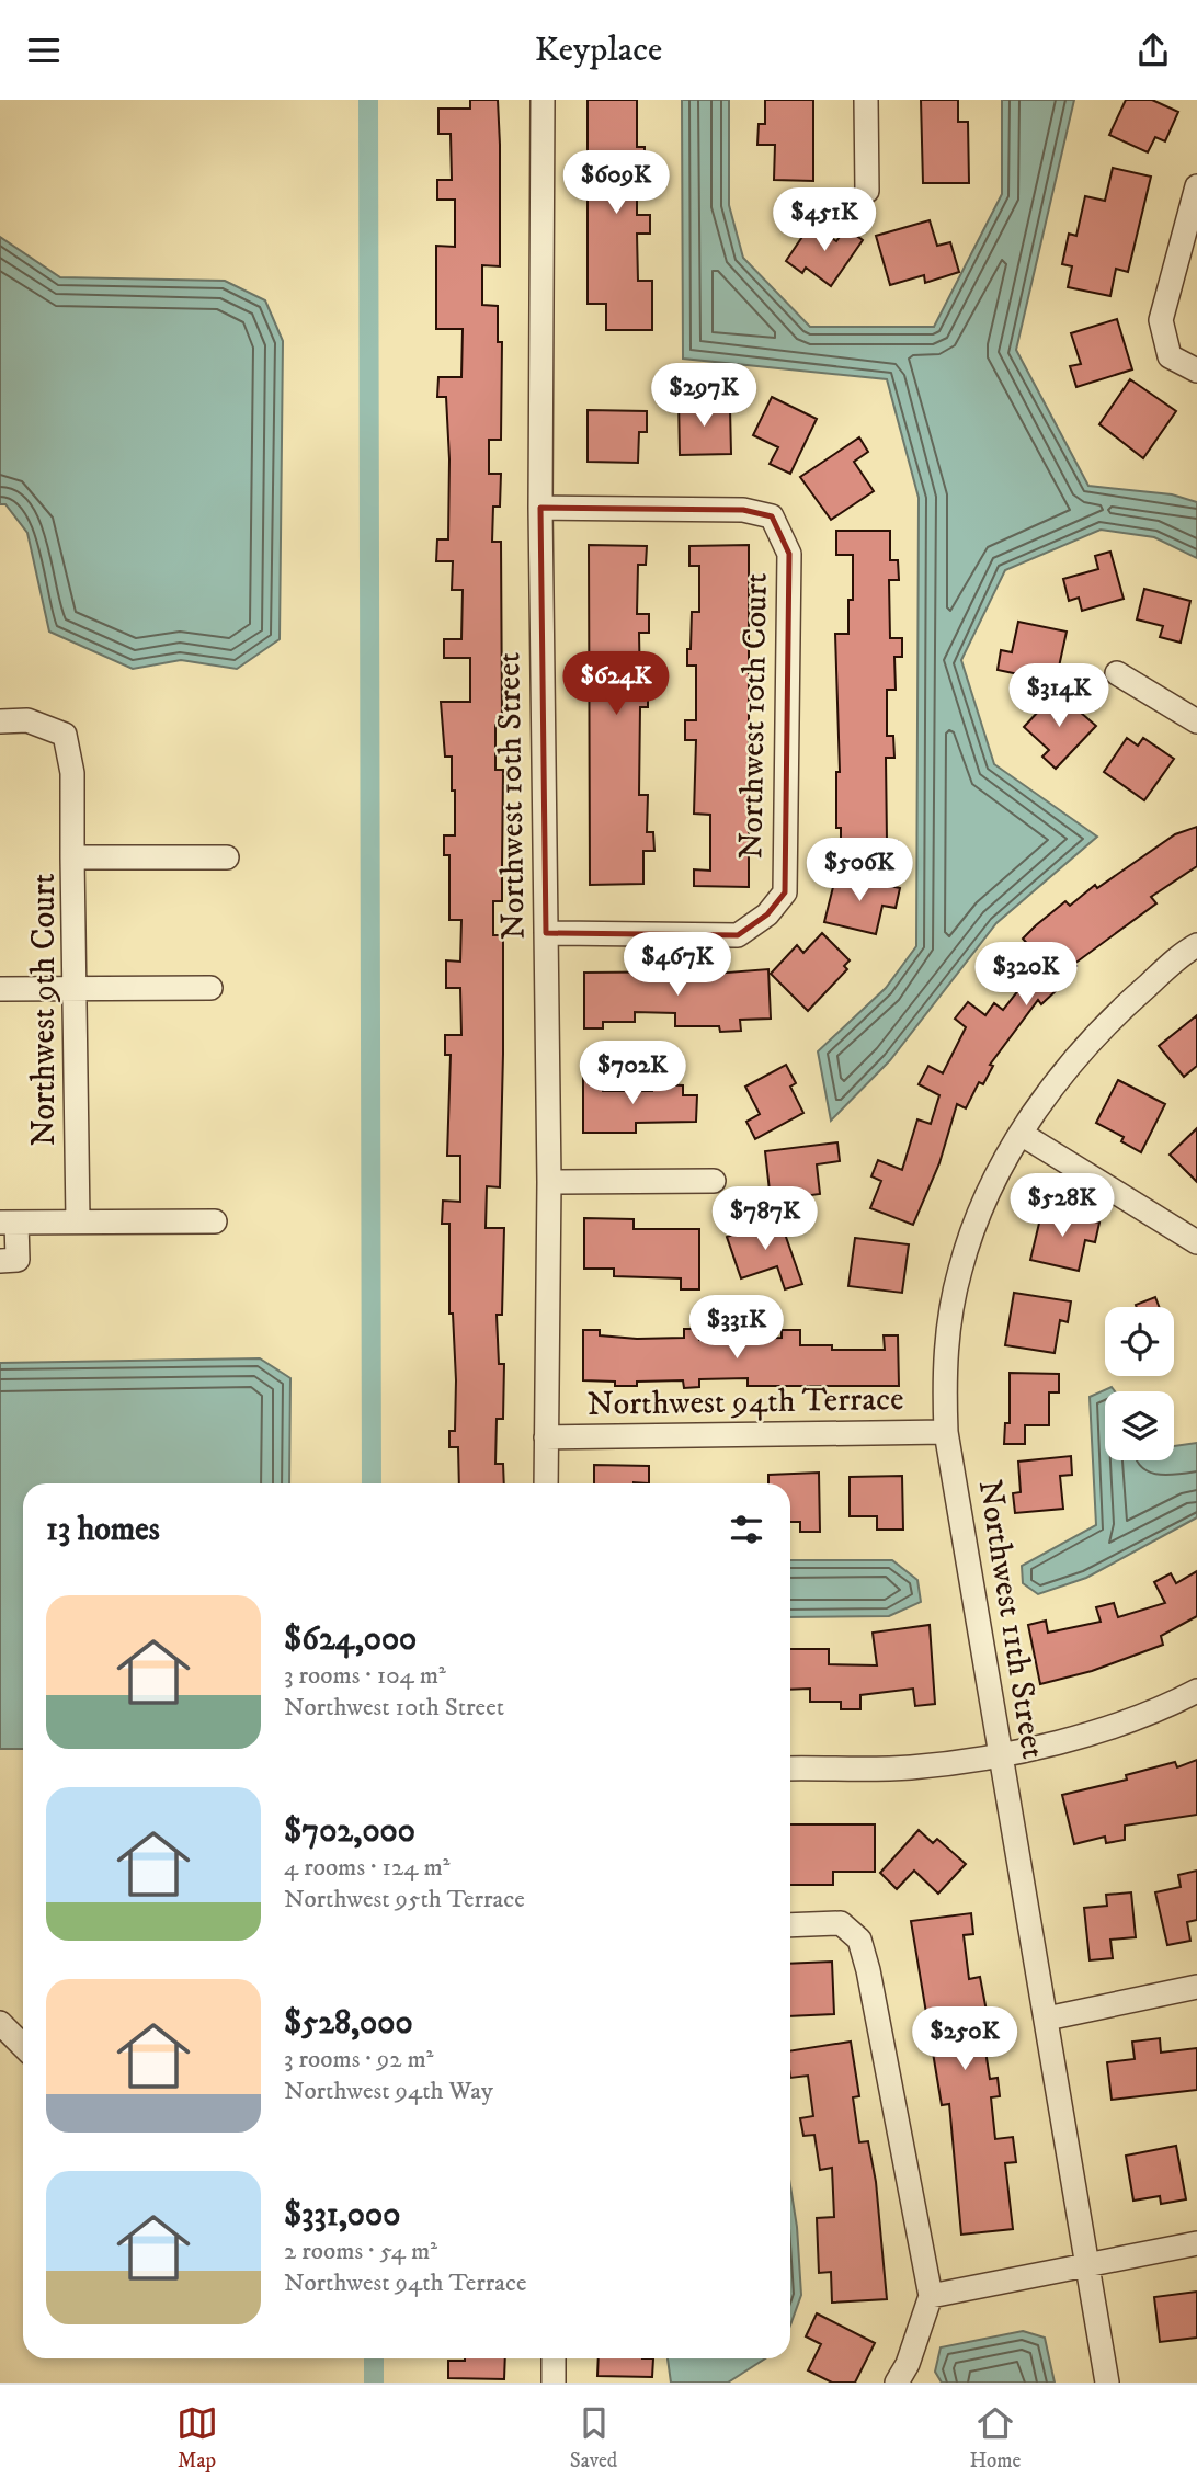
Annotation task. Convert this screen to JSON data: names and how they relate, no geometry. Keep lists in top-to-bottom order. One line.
{"streets":{"street":["Northwest 10th Court","Northwest 10th Street","Northwest 9th Court","Northwest 94th Terrace","Northwest 11th Street"]},"crossings":[["Northwest 10th Court","Northwest 10th Street"],["Northwest 10th Street","Northwest 94th Terrace"],["Northwest 94th Terrace","Northwest 11th Street"]],"page":{"header":"Keyplace","price":["$609K","$451K","$297K","$624K","$314K","$506K","$467K","$320K","$702K","$528K","$787K","$331K","$250K"],"heading":"13 homes","list":[{"name":"$624,000","note":"3 rooms · 104 m² · Northwest 10th Street"},{"name":"$702,000","note":"4 rooms · 124 m² · Northwest 95th Terrace"},{"name":"$528,000","note":"3 rooms · 92 m² · Northwest 94th Way"},{"name":"$331,000","note":"2 rooms · 54 m² · Northwest 94th Terrace"}],"tabs":["Map","Saved","Home"]}}
